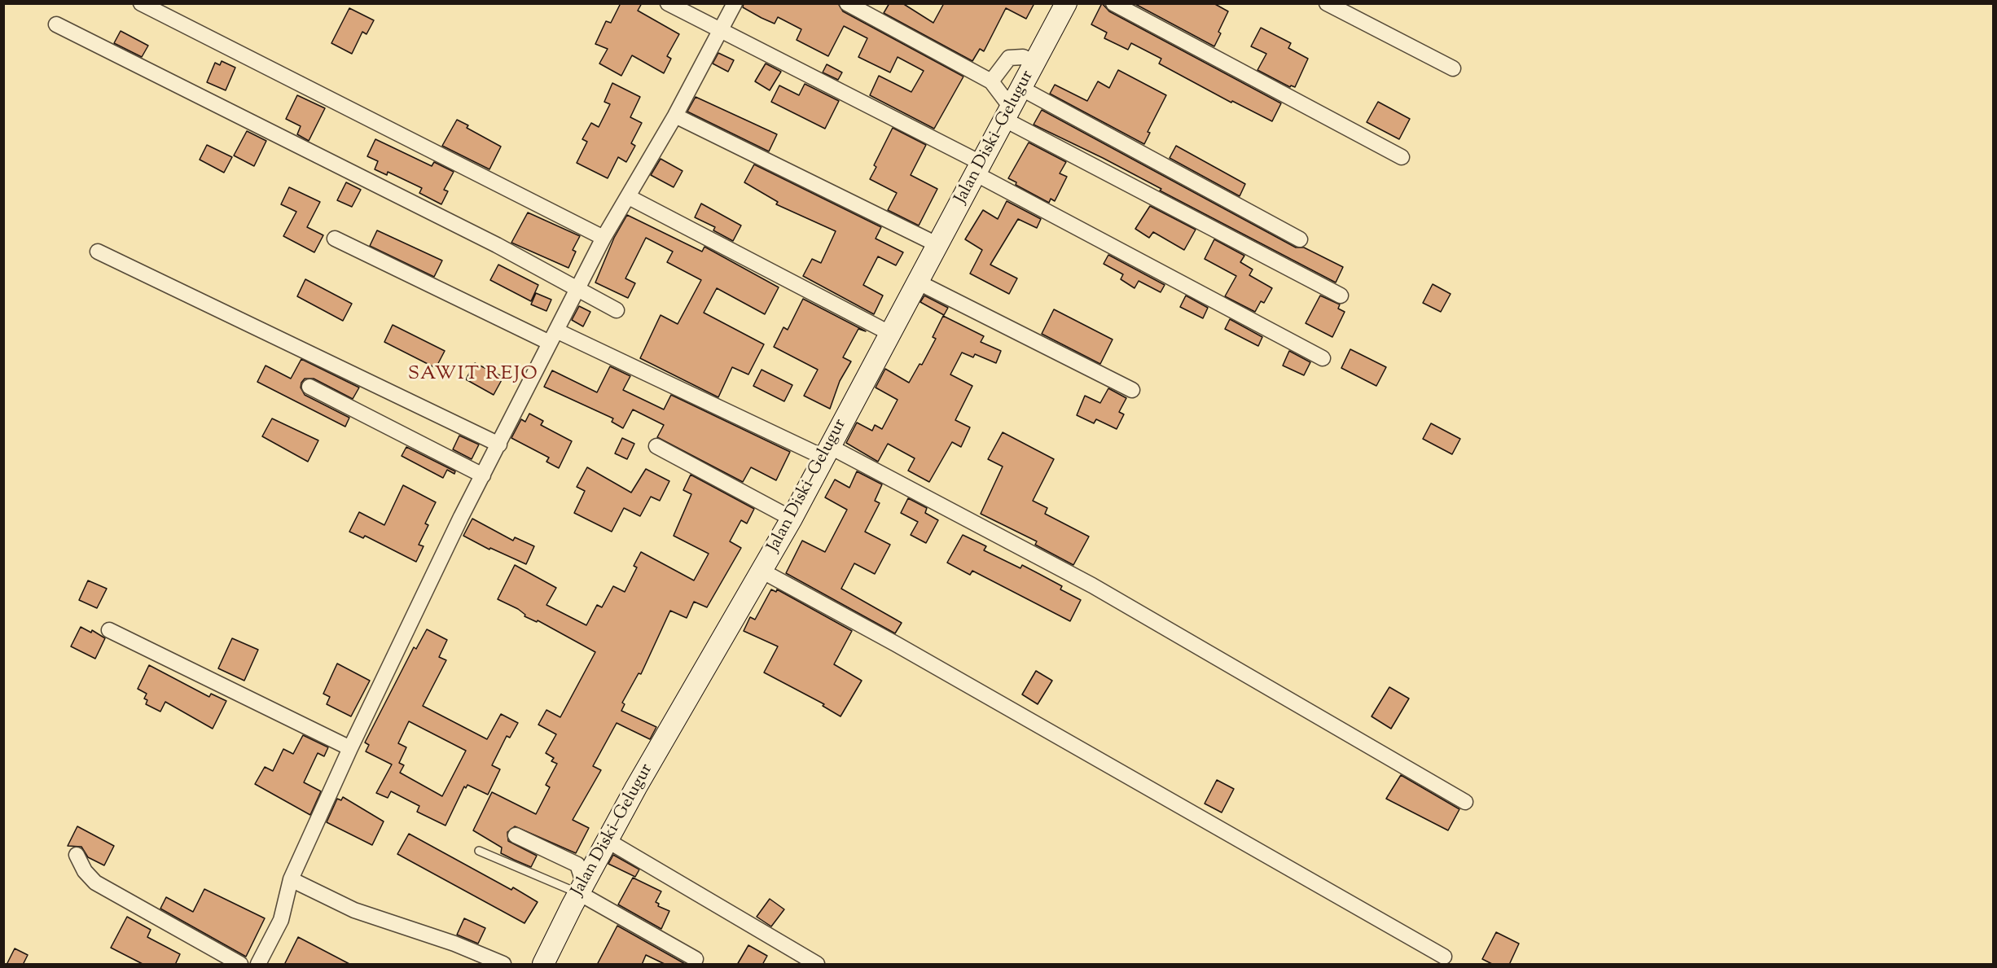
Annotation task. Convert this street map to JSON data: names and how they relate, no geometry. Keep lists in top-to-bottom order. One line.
{"streets":{"main road":["Jalan Diski–Gelugur"]},"districts":["SAWIT REJO"]}
